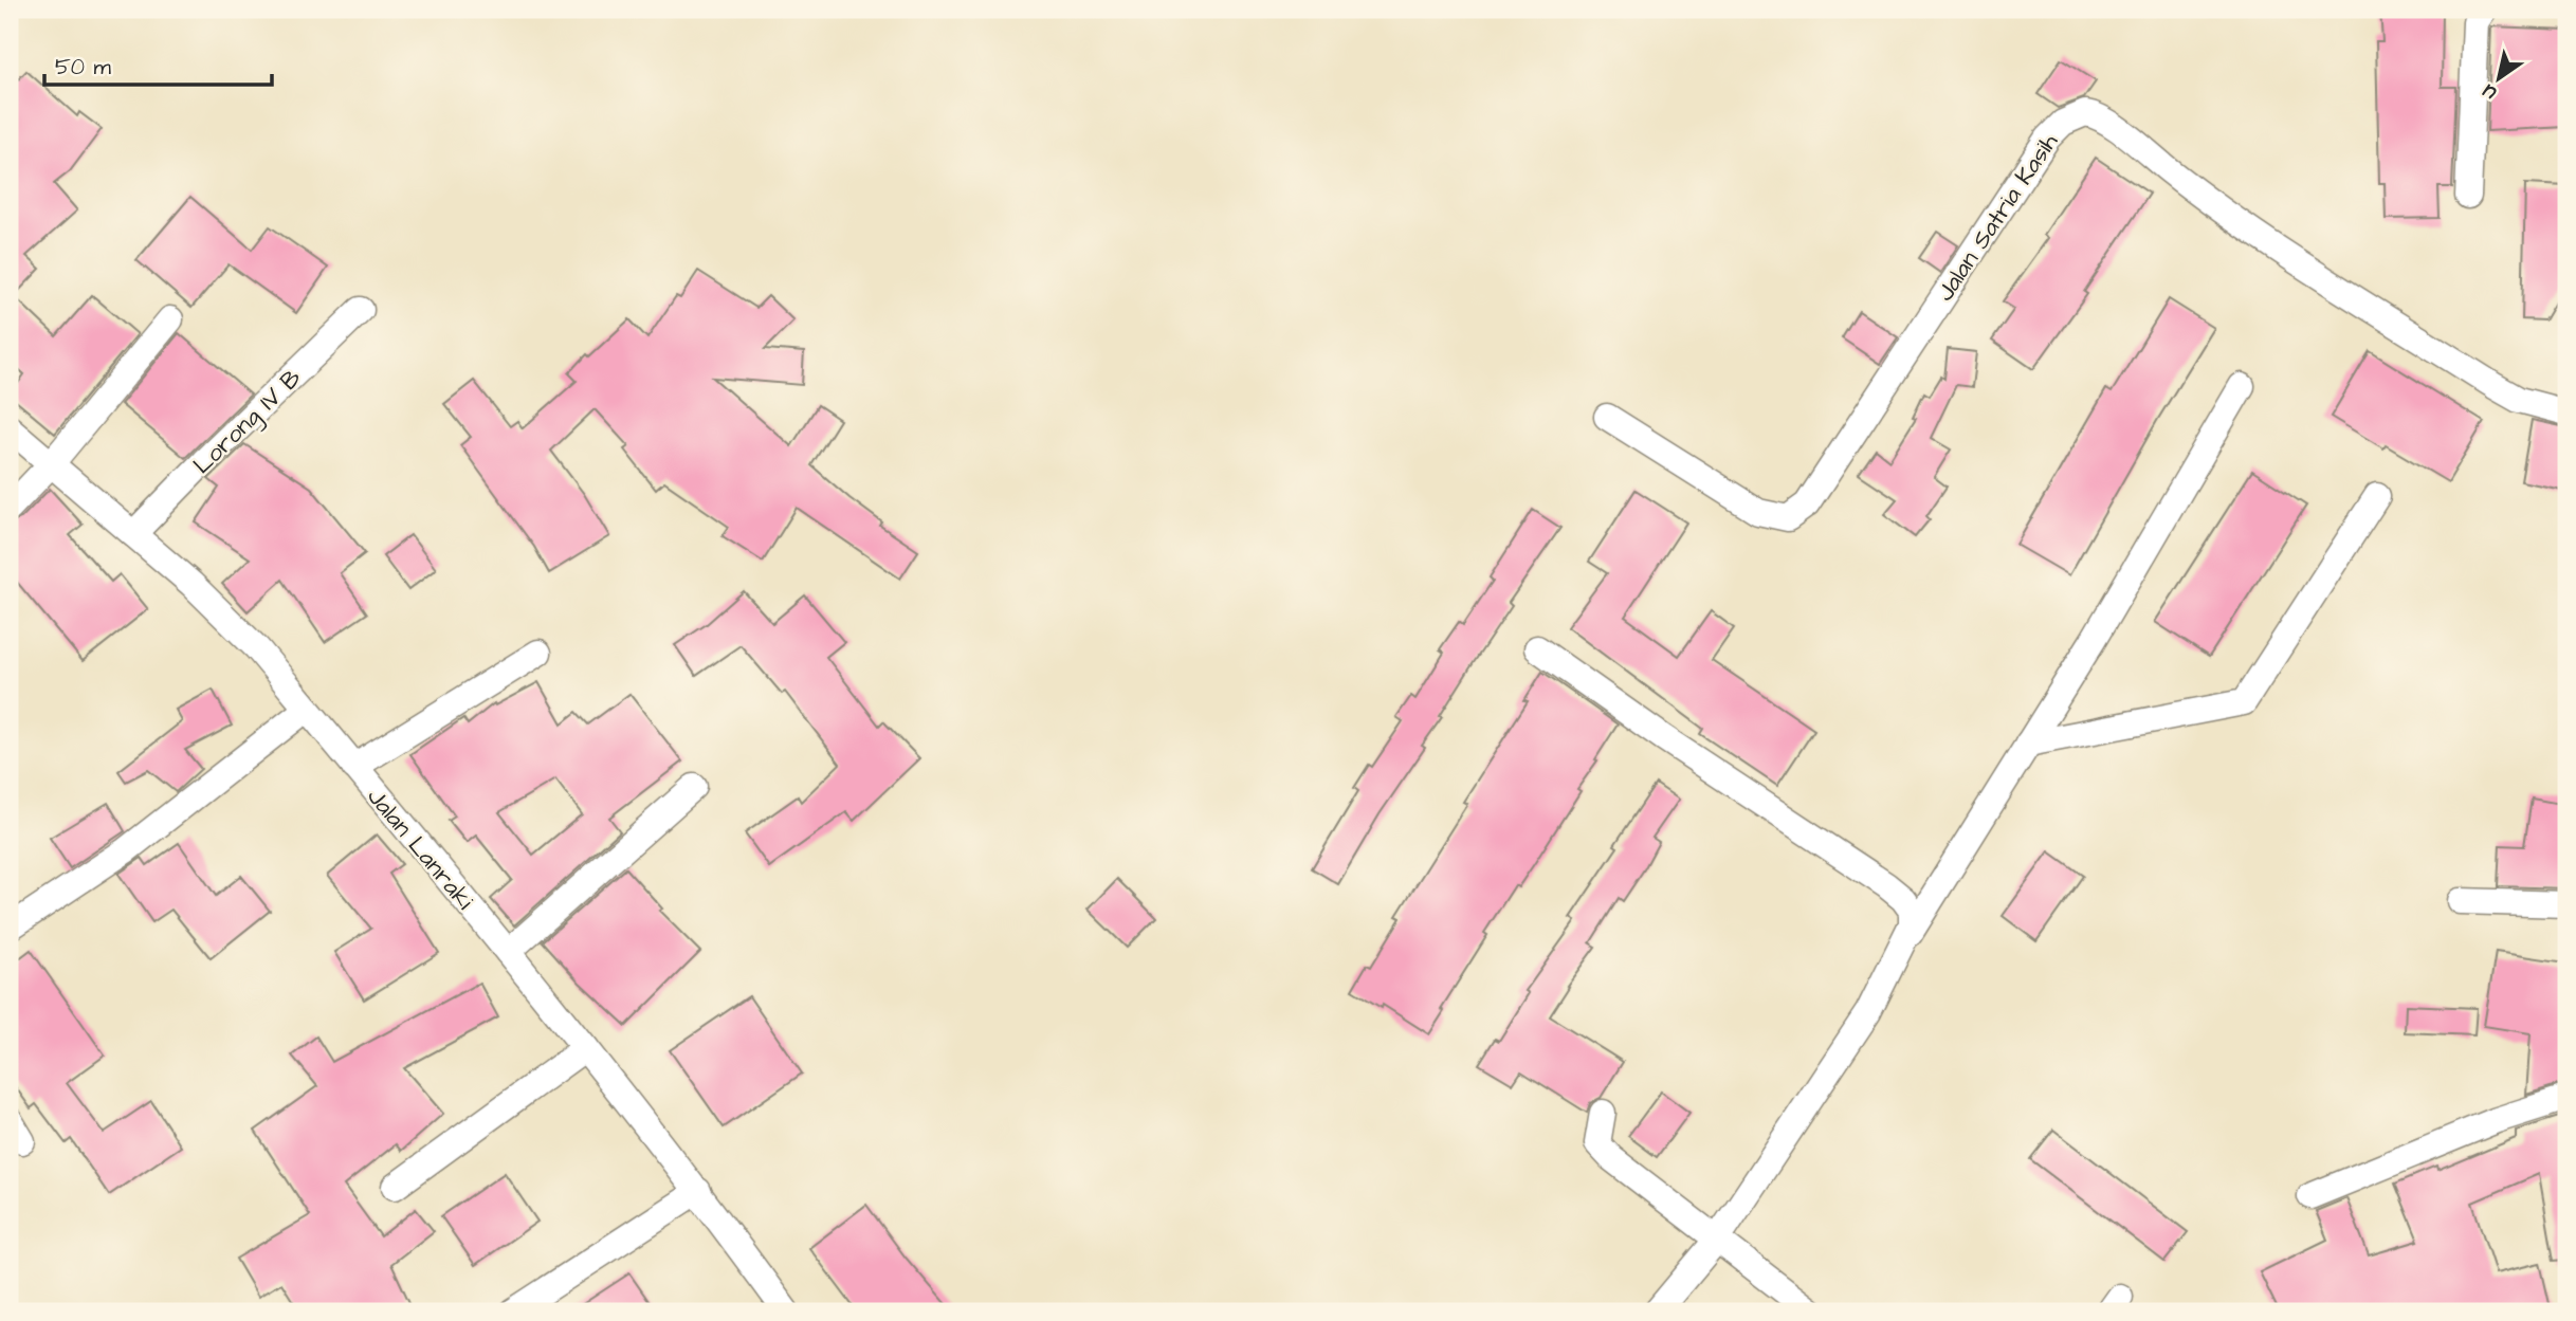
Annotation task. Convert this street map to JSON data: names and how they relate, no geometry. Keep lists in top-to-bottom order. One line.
{"streets":{"street":["Jalan Satria Kasih","Lorong IV B","Jalan Lanraki"]},"crossings":[["Lorong IV B","Jalan Lanraki"]],"scale_bar":"50 m","north":"bottom left"}
